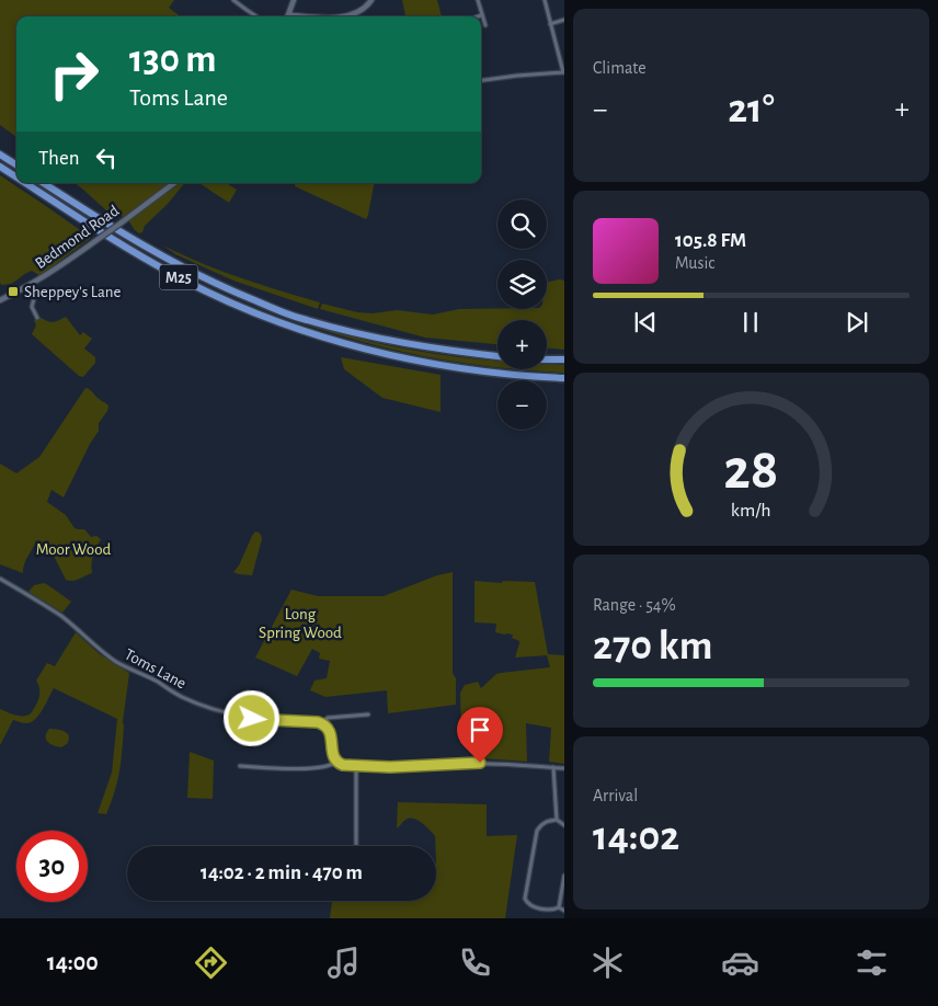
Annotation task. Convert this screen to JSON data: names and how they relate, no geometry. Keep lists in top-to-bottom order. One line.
{"streets":{"highway":["M25"],"street":["Bedmond Road","Toms Lane"]},"parks":["Moor Wood","Long Spring Wood"],"places":{"transit":["Sheppey's Lane"]},"page":{"tile":["Climate",["Range · 54%","270 km"],["Arrival","14:02"]],"turn":["130 m","Toms Lane"],"heat":["−","21°","+"],"then":"Then","map_buttons":["+","−"],"song":["105.8 FM","Music"],"limit":"30","trip":"14:02 · 2 min · 470 m","tabs":"14:00","gauge":["28","km/h"]}}
